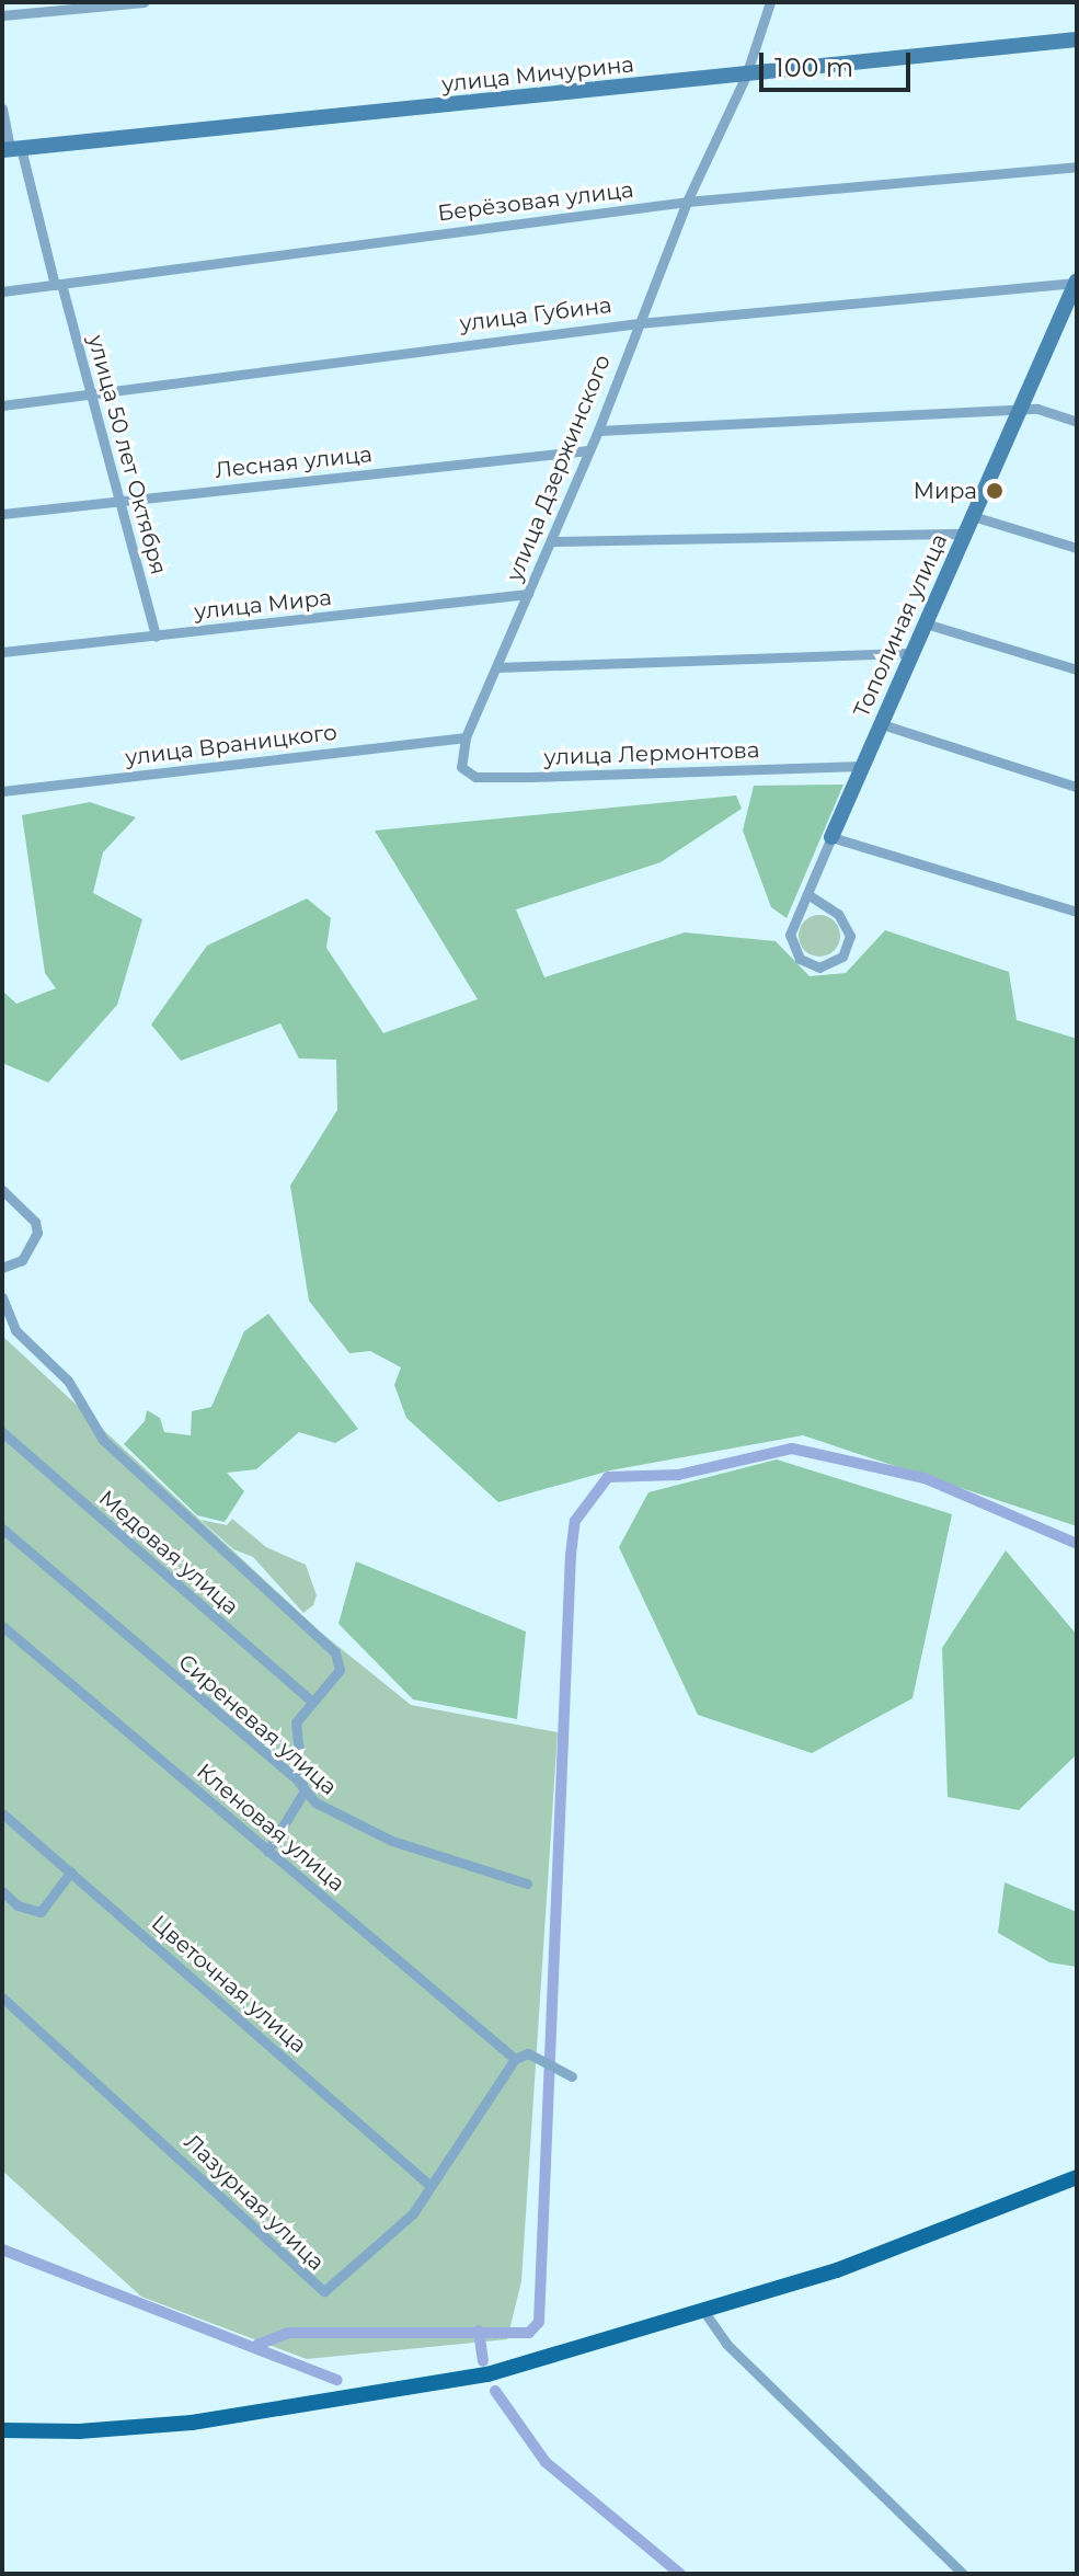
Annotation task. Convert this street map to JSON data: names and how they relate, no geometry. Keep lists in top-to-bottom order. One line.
{"streets":{"street":["улица Мичурина","Берёзовая улица","улица Губина","улица 50 лет Октября","Лесная улица","улица Дзержинского","улица Мира","Тополиная улица","улица Враницкого","улица Лермонтова","Медовая улица","Сиреневая улица","Кленовая улица","Цветочная улица","Лазурная улица"]},"crossings":[["улица Мичурина","улица 50 лет Октября"],["улица Мичурина","улица Дзержинского"],["Берёзовая улица","улица 50 лет Октября"],["Берёзовая улица","улица Дзержинского"],["улица Губина","улица 50 лет Октября"],["улица Губина","улица Дзержинского"],["улица Губина","Тополиная улица"],["улица 50 лет Октября","Лесная улица"],["улица 50 лет Октября","улица Мира"],["Лесная улица","улица Дзержинского"],["улица Дзержинского","улица Мира"],["улица Дзержинского","улица Враницкого"],["улица Дзержинского","улица Лермонтова"],["Тополиная улица","улица Лермонтова"],["Кленовая улица","Лазурная улица"],["Цветочная улица","Лазурная улица"]],"places":["Мира"],"scale_bar":"100 m"}
